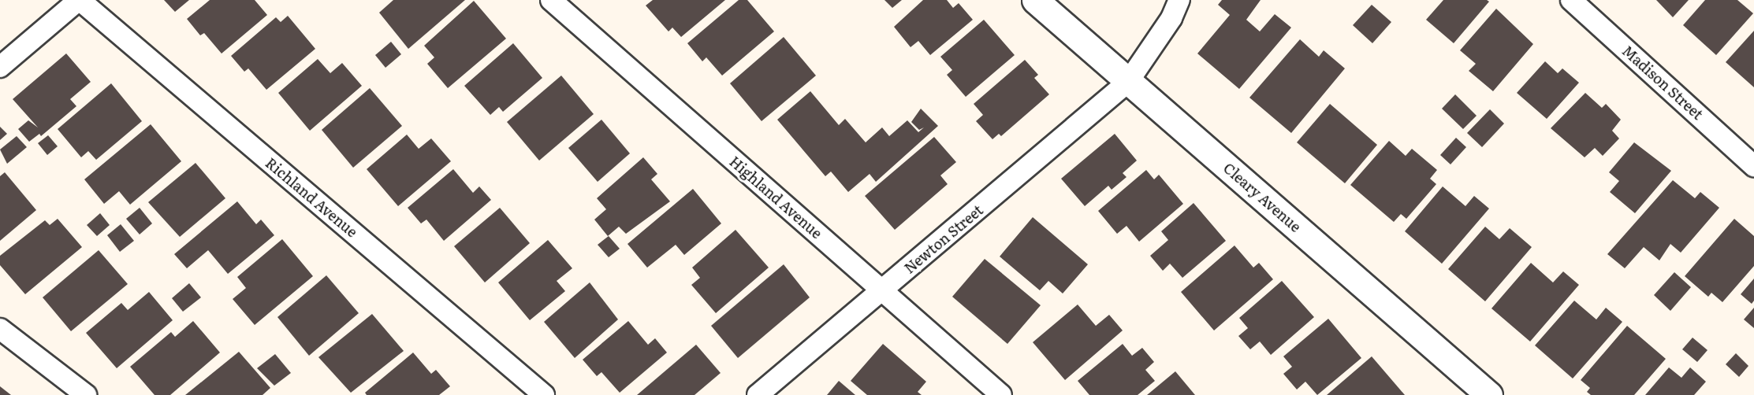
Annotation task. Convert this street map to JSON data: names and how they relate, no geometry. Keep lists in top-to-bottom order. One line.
{"streets":{"street":["Madison Street","Richland Avenue","Highland Avenue","Cleary Avenue","Newton Street"]},"crossings":[["Highland Avenue","Newton Street"],["Cleary Avenue","Newton Street"]]}
